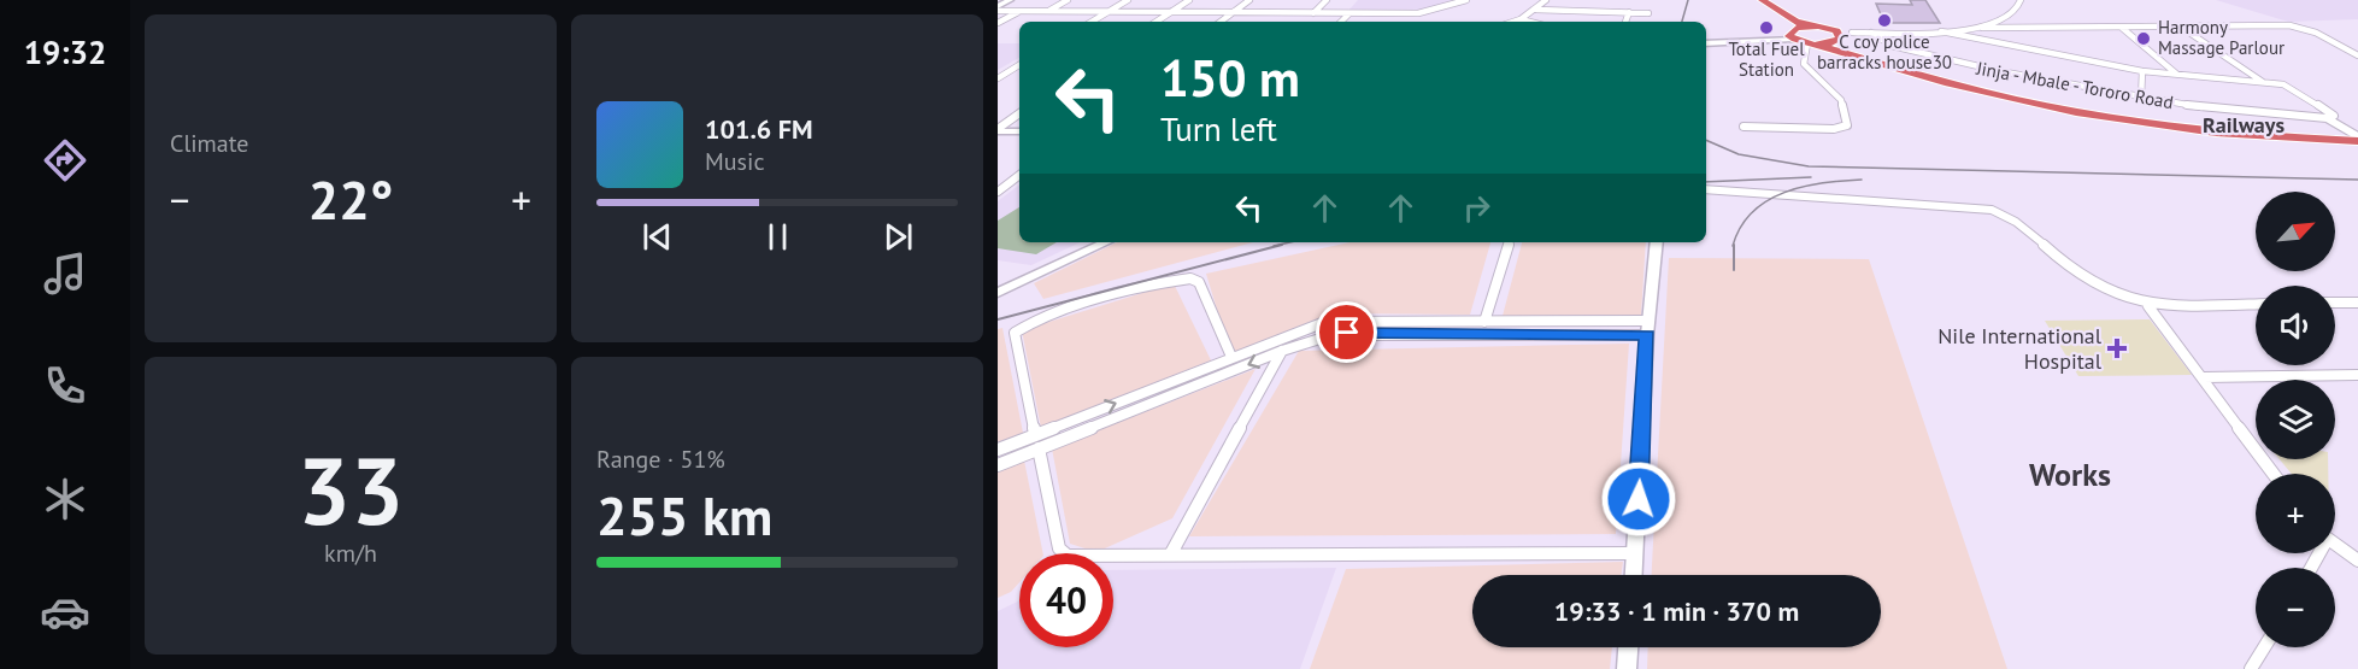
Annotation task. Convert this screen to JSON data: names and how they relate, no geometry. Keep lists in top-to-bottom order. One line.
{"streets":{"highway":["Jinja - Mbale - Tororo Road"]},"districts":["Railways","Works"],"places":{"other":["C coy police barracks house30","Total Fuel Station","Harmony Massage Parlour"],"health":["Nile International Hospital"]},"north":"top right","page":{"tabs":"19:32","tile":["Climate",["33","km/h"],["Range · 51%","255 km"]],"turn":["150 m","Turn left"],"song":["101.6 FM","Music"],"heat":["−","22°","+"],"map_buttons":["+","−"],"limit":"40","trip":"19:33 · 1 min · 370 m"}}
